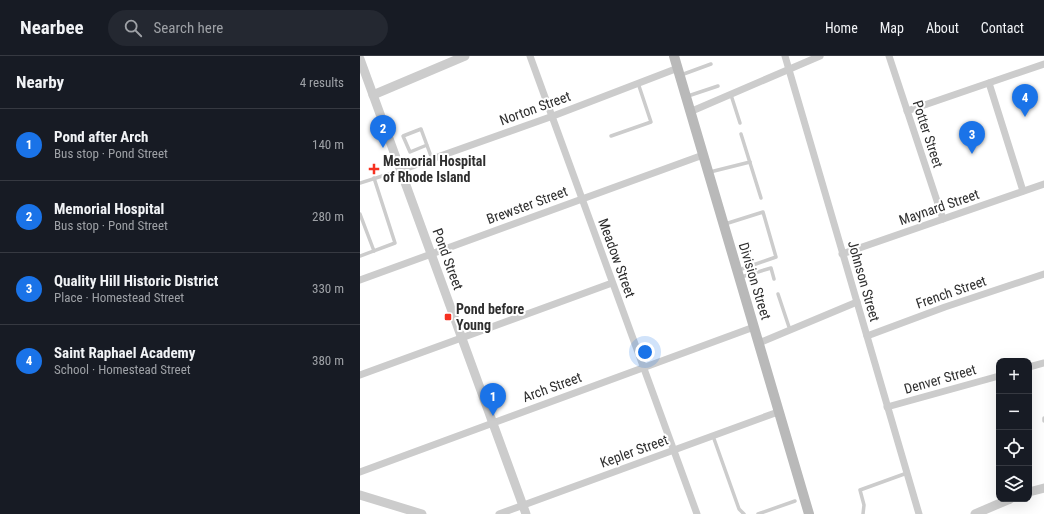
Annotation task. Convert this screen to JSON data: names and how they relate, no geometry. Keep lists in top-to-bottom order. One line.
{"streets":{"main road":["Division Street"],"street":["Norton Street","Potter Street","Brewster Street","Maynard Street","Meadow Street","Pond Street","Johnson Street","French Street","Denver Street","Arch Street","Kepler Street"]},"crossings":[["Norton Street","Meadow Street"],["Norton Street","Pond Street"],["Norton Street","Division Street"],["Potter Street","Maynard Street"],["Brewster Street","Meadow Street"],["Brewster Street","Pond Street"],["Brewster Street","Division Street"],["Maynard Street","Johnson Street"],["Meadow Street","Arch Street"],["Meadow Street","Kepler Street"],["Pond Street","Arch Street"],["Pond Street","Kepler Street"],["Division Street","Arch Street"],["Division Street","Kepler Street"],["Johnson Street","French Street"],["Johnson Street","Denver Street"]],"places":{"health":["Memorial Hospital of Rhode Island"],"transit":["Pond before Young"]},"page":{"header":"Nearbee","search":"Search here","nav":["Home","Map","About","Contact"],"heading":["Nearby","4 results"],"pins":["4","2","3","1"],"list":[{"mark":"1","name":"Pond after Arch","note":"Bus stop · Pond Street","value":"140 m"},{"mark":"2","name":"Memorial Hospital","note":"Bus stop · Pond Street","value":"280 m"},{"mark":"3","name":"Quality Hill Historic District","note":"Place · Homestead Street","value":"330 m"},{"mark":"4","name":"Saint Raphael Academy","note":"School · Homestead Street","value":"380 m"}],"map_buttons":["+","−"]}}
